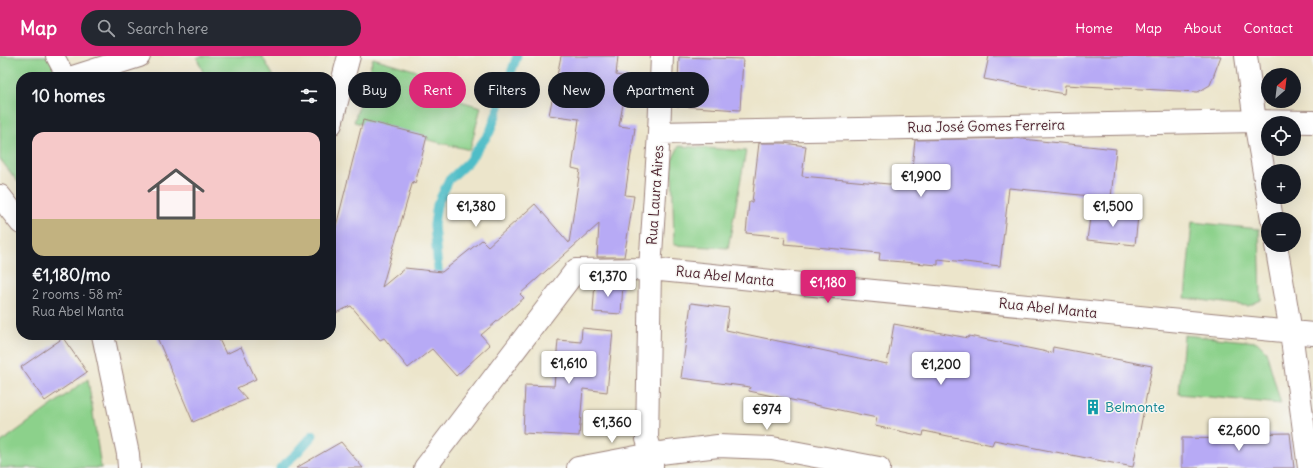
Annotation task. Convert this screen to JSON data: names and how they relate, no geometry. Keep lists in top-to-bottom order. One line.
{"streets":{"street":["Rua José Gomes Ferreira","Rua Laura Aires","Rua Abel Manta"]},"crossings":[["Rua José Gomes Ferreira","Rua Laura Aires"],["Rua Laura Aires","Rua Abel Manta"]],"places":{"building":["Belmonte"]},"north":"top right","page":{"header":"Map","search":"Search here","nav":["Home","Map","About","Contact"],"map_buttons":["+","−"],"chip":["Buy","Rent","Filters","New","Apartment"],"heading":"10 homes","list":[{"name":"€1,180/mo","note":"2 rooms · 58 m² · Rua Abel Manta"}],"price":["€1,900","€1,380","€1,500","€1,370","€1,180","€1,610","€1,200","€974","€1,360","€2,600"]}}
